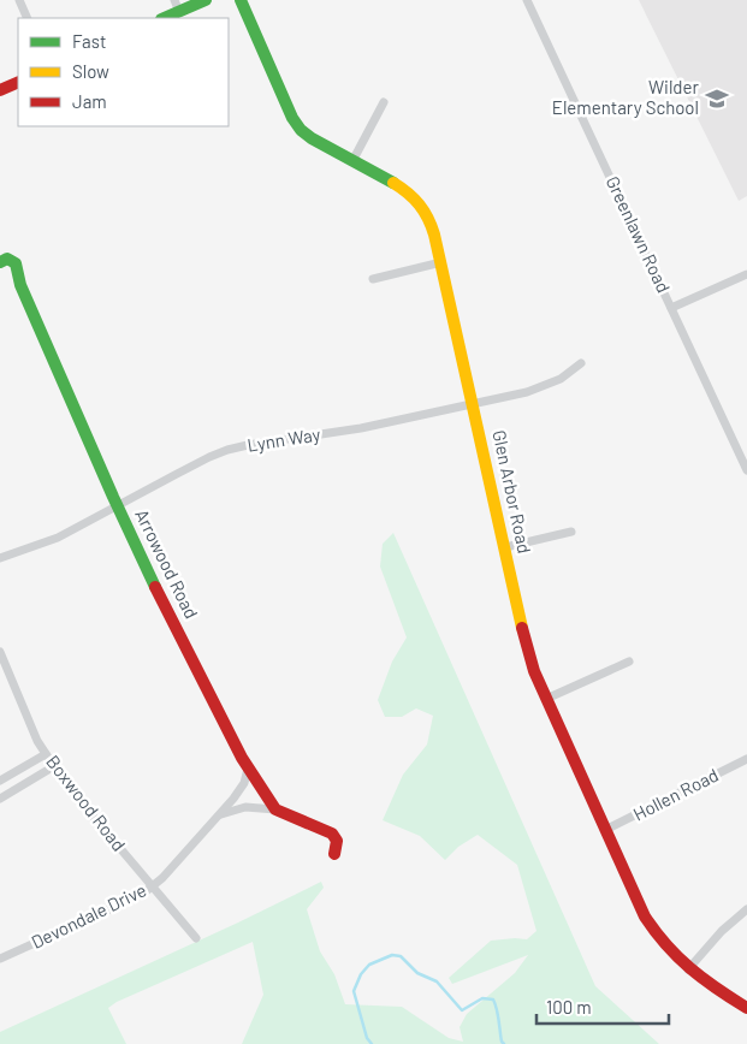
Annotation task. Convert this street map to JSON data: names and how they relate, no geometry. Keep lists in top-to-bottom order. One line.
{"streets":{"street":["Greenlawn Road","Lynn Way","Glen Arbor Road","Arrowood Road","Hollen Road","Boxwood Road","Devondale Drive"]},"crossings":[["Lynn Way","Glen Arbor Road"],["Lynn Way","Arrowood Road"],["Glen Arbor Road","Hollen Road"],["Arrowood Road","Devondale Drive"],["Boxwood Road","Devondale Drive"]],"places":{"school or university":["Wilder Elementary School"]},"legend":["Fast","Slow","Jam"],"scale_bar":"100 m"}
